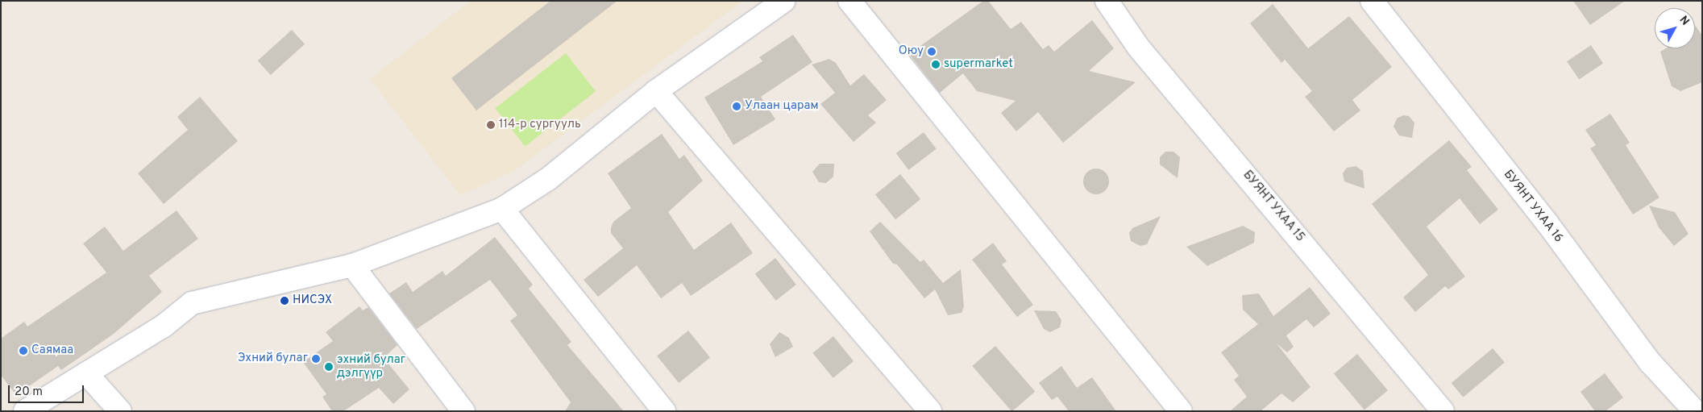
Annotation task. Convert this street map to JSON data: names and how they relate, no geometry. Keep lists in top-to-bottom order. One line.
{"streets":{"street":["БУЯНТ УХАА 15","БУЯНТ УХАА 16"]},"places":["Оюу","supermarket","Улаан царам","114-р сургууль","НИСЭХ","Саямаа","Эхний булаг","эхний булаг дэлгүүр"],"scale_bar":"20 m","north":"top right"}
